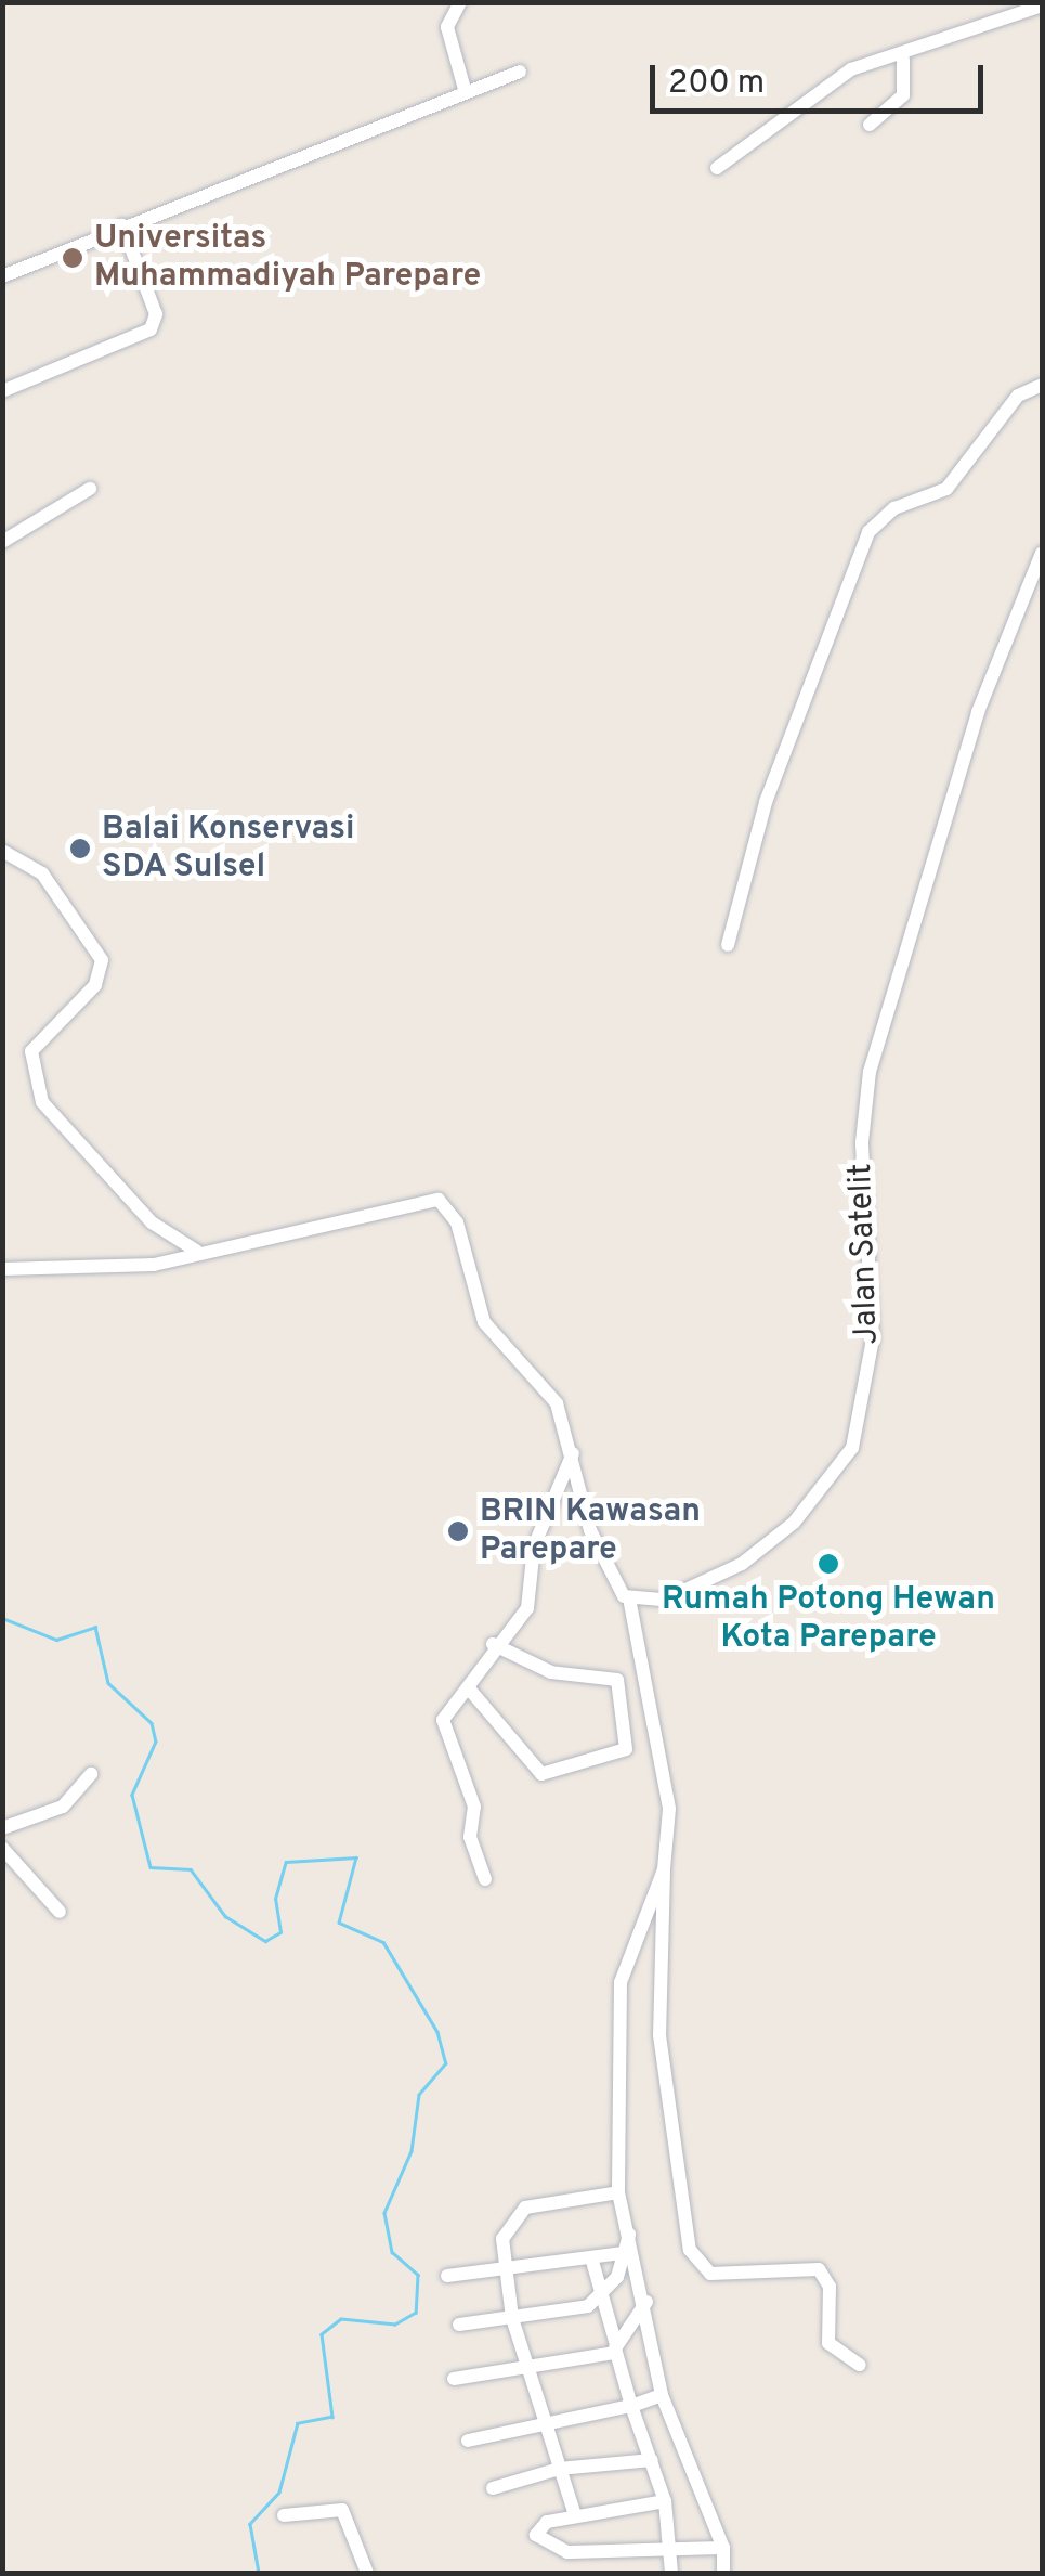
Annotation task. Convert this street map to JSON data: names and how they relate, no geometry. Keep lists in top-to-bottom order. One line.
{"streets":{"street":["Jalan Satelit"]},"places":["Universitas Muhammadiyah Parepare","Balai Konservasi SDA Sulsel","BRIN Kawasan Parepare","Rumah Potong Hewan Kota Parepare"],"scale_bar":"200 m"}
